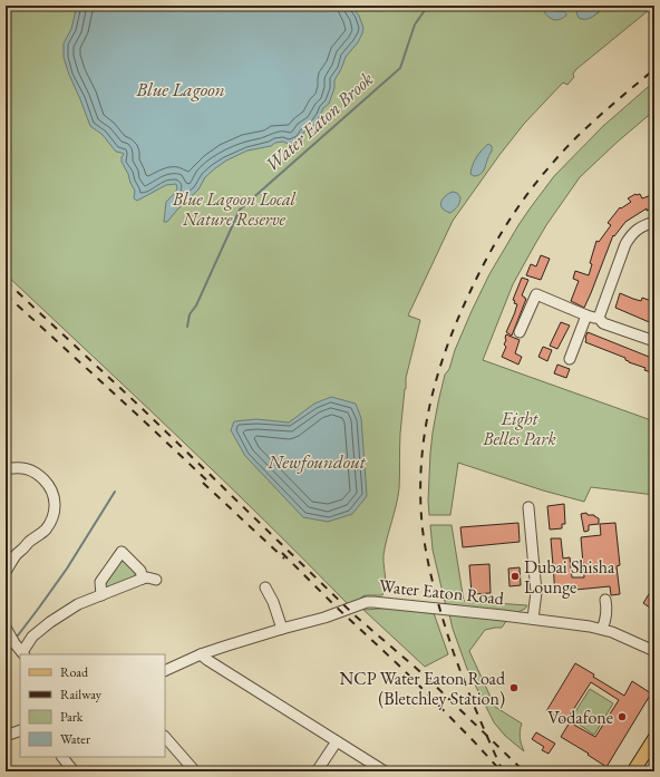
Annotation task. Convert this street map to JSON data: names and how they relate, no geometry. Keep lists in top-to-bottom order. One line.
{"streets":{"street":["Water Eaton Road"]},"water":["Blue Lagoon","Water Eaton Brook","Newfoundout"],"parks":["Blue Lagoon Local Nature Reserve","Eight Belles Park"],"places":["Dubai Shisha Lounge","NCP Water Eaton Road (Bletchley Station)","Vodafone"],"legend":["Road","Railway","Park","Water"]}
